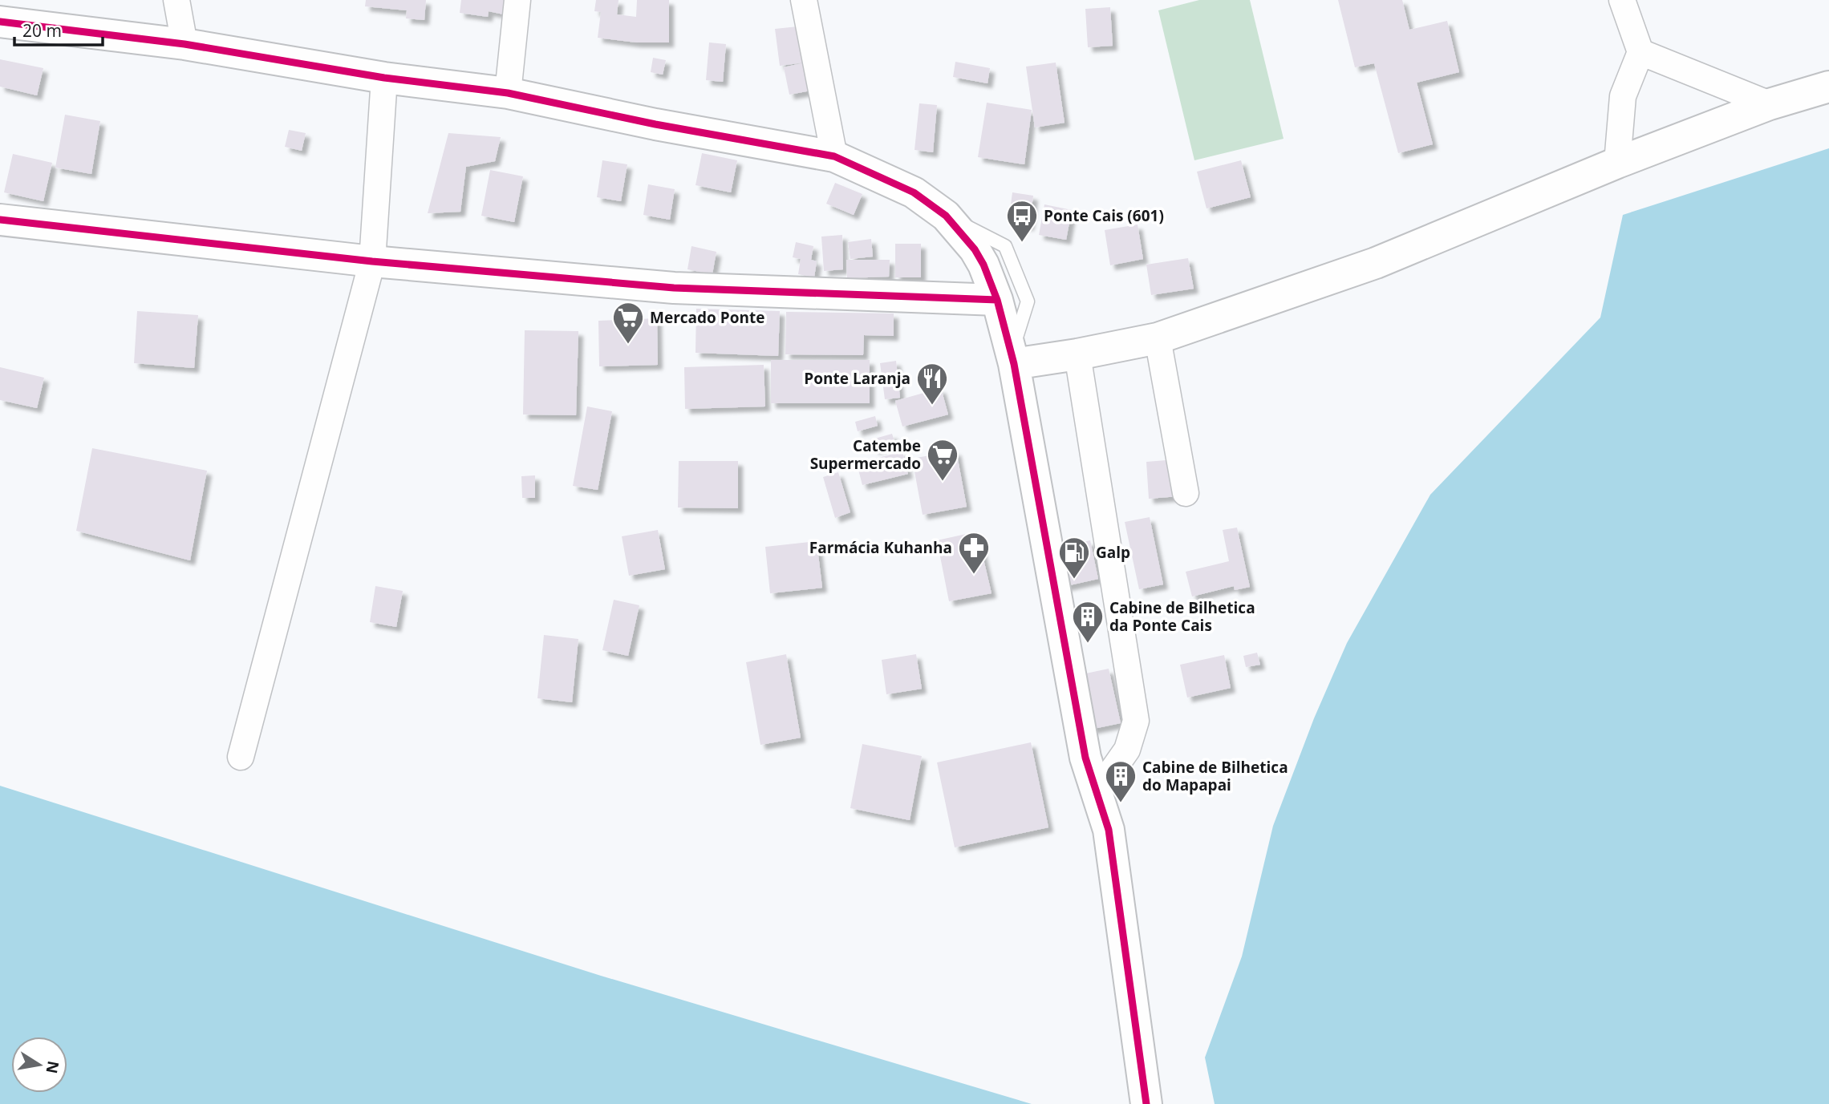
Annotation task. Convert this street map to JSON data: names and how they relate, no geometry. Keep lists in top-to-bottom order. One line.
{"places":{"bus stop":["Ponte Cais (601)"],"supermarket":["Mercado Ponte","Catembe Supermercado"],"restaurant":["Ponte Laranja"],"pharmacy":["Farmácia Kuhanha"],"fuel station":["Galp"],"building":["Cabine de Bilhetica da Ponte Cais","Cabine de Bilhetica do Mapapai"]},"scale_bar":"20 m","north":"right"}
